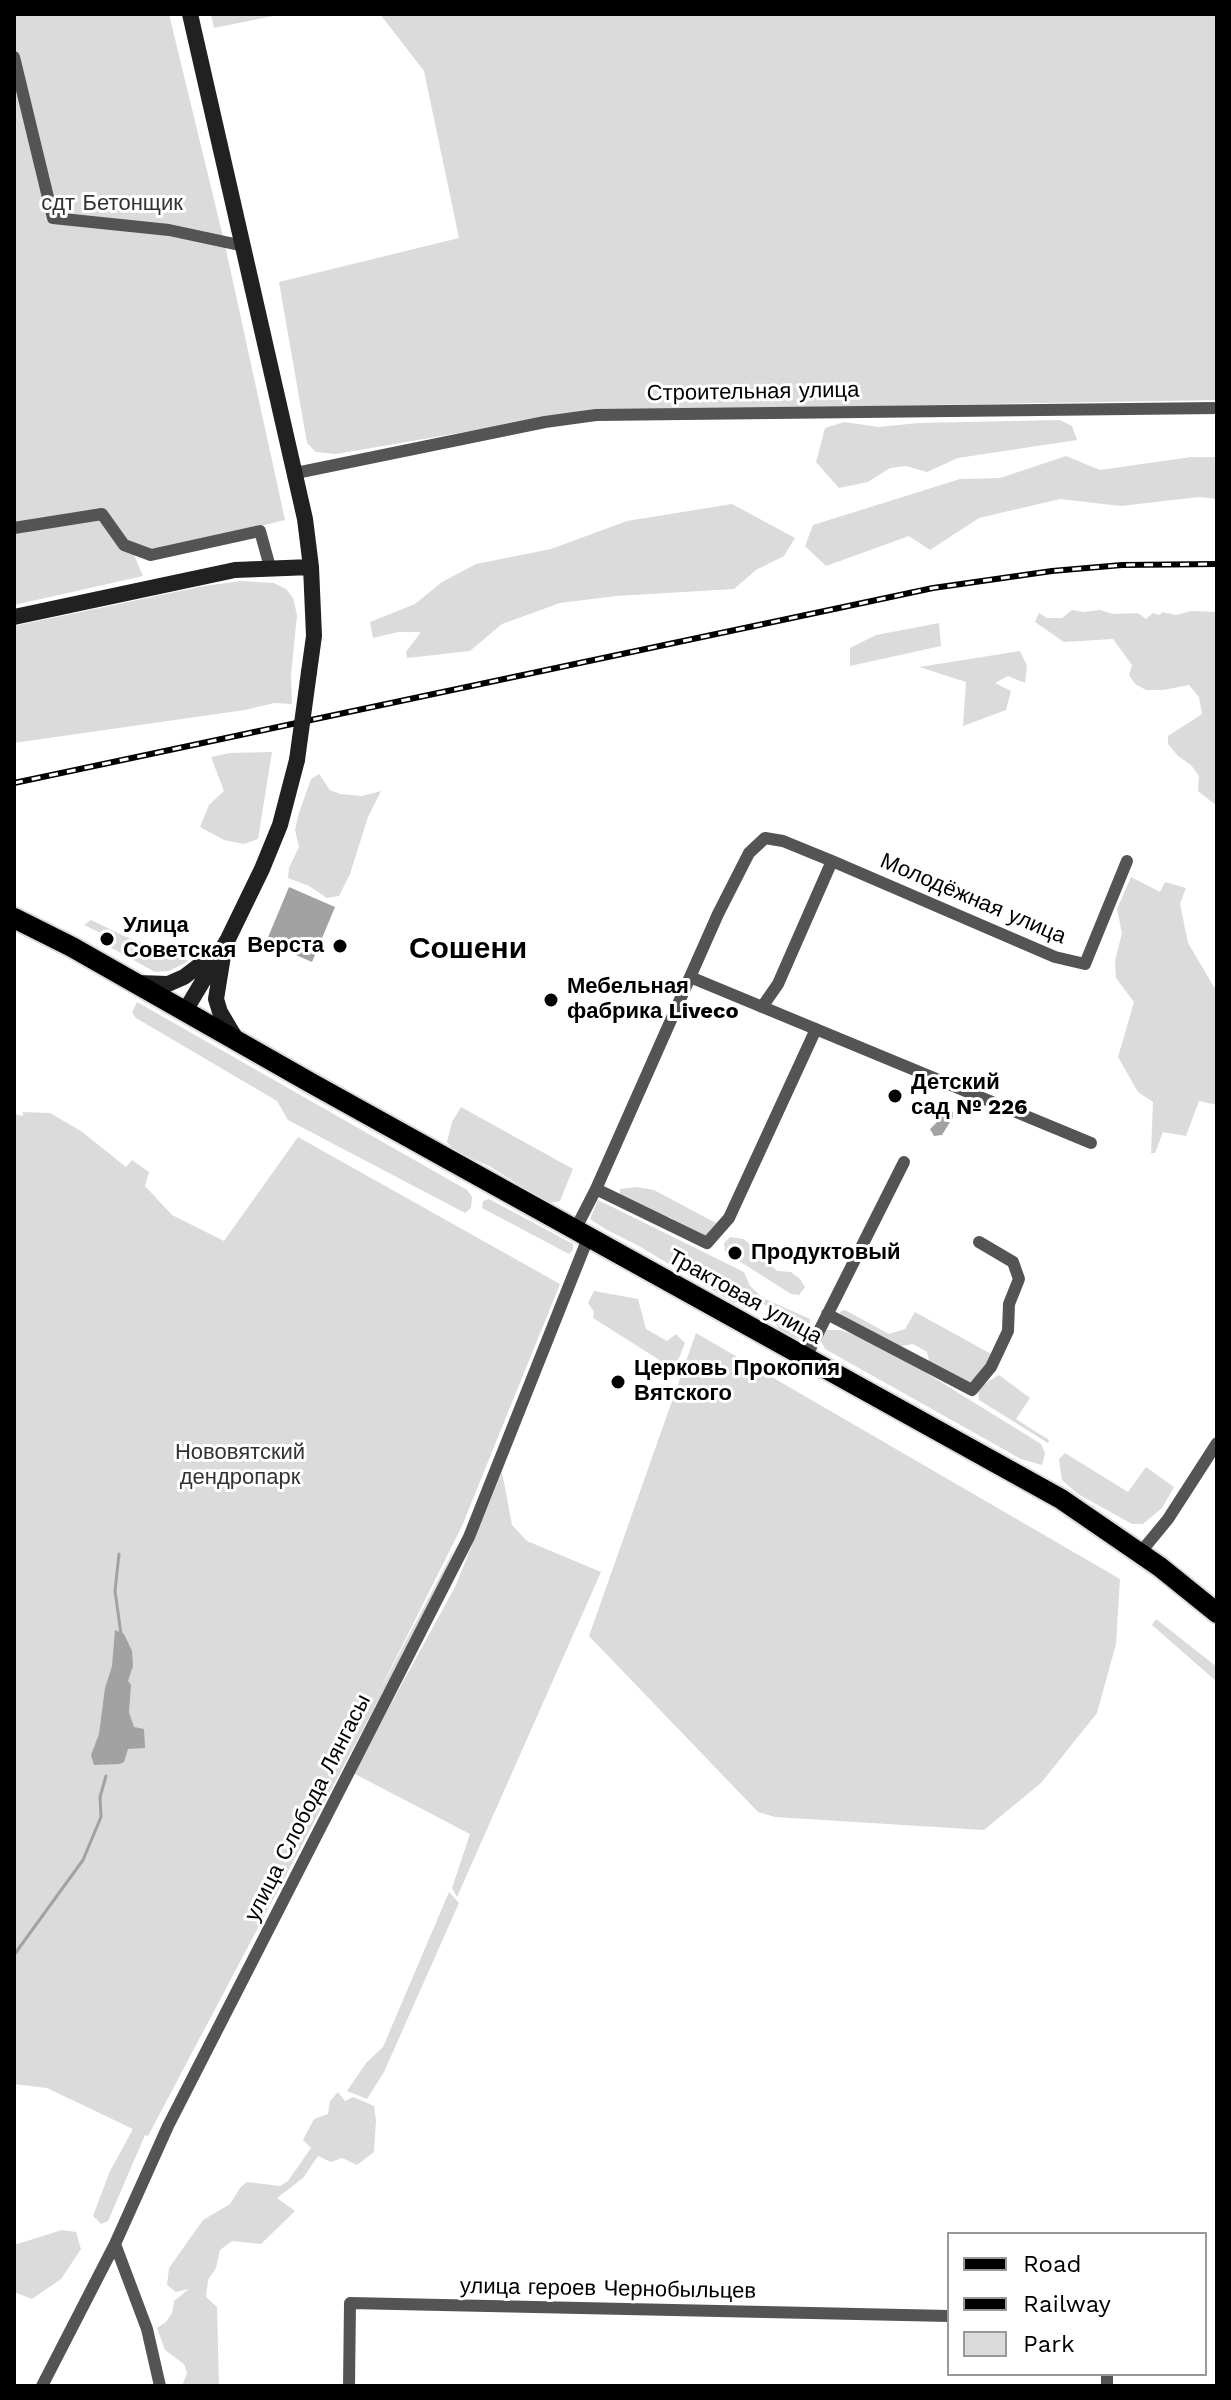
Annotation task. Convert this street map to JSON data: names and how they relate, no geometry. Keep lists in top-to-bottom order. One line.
{"streets":{"main road":["Трактовая улица"],"street":["Строительная улица","Молодёжная улица","улица Слобода Лянгасы","улица героев Чернобыльцев"]},"crossings":[["Молодёжная улица","улица Слобода Лянгасы"],["Трактовая улица","улица Слобода Лянгасы"]],"districts":["Сошени"],"parks":["сдт Бетонщик","Нововятский дендропарк"],"places":["Улица Советская","Верста","Мебельная фабрика Liveco","Детский сад № 226","Продуктовый","Церковь Прокопия Вятского"],"legend":["Road","Railway","Park"]}
